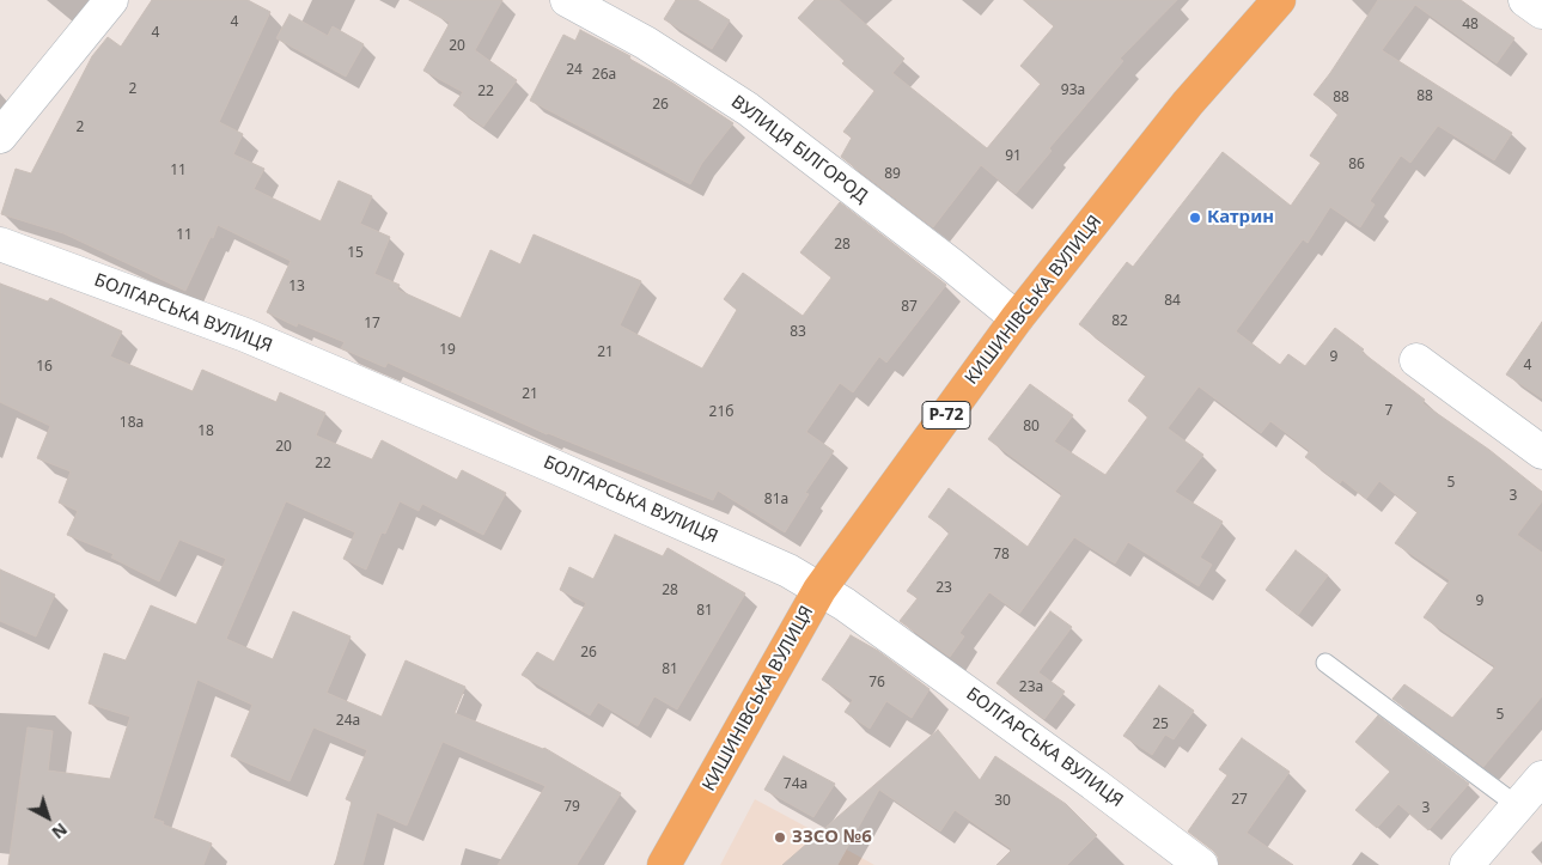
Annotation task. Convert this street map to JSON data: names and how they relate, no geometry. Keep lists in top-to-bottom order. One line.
{"streets":{"main road":["КИШИНІВСЬКА ВУЛИЦЯ","Р-72"],"street":["ВУЛИЦЯ БІЛГОРОД","БОЛГАРСЬКА ВУЛИЦЯ"]},"crossings":[["ВУЛИЦЯ БІЛГОРОД","КИШИНІВСЬКА ВУЛИЦЯ"],["КИШИНІВСЬКА ВУЛИЦЯ","БОЛГАРСЬКА ВУЛИЦЯ"]],"places":["Катрин","ЗЗСО №6"],"house_numbers":["4","48","4","20","24","26а","2","93а","22","88","88","26","2","91","86","11","89","11","28","15","13","84","87","82","17","83","19","21","9","4","16","21","7","21б","18а","80","18","20","22","5","3","81а","78","23","28","9","81","26","81","76","23а","5","24а","25","74а","27","30","79","3"],"north":"bottom right"}
